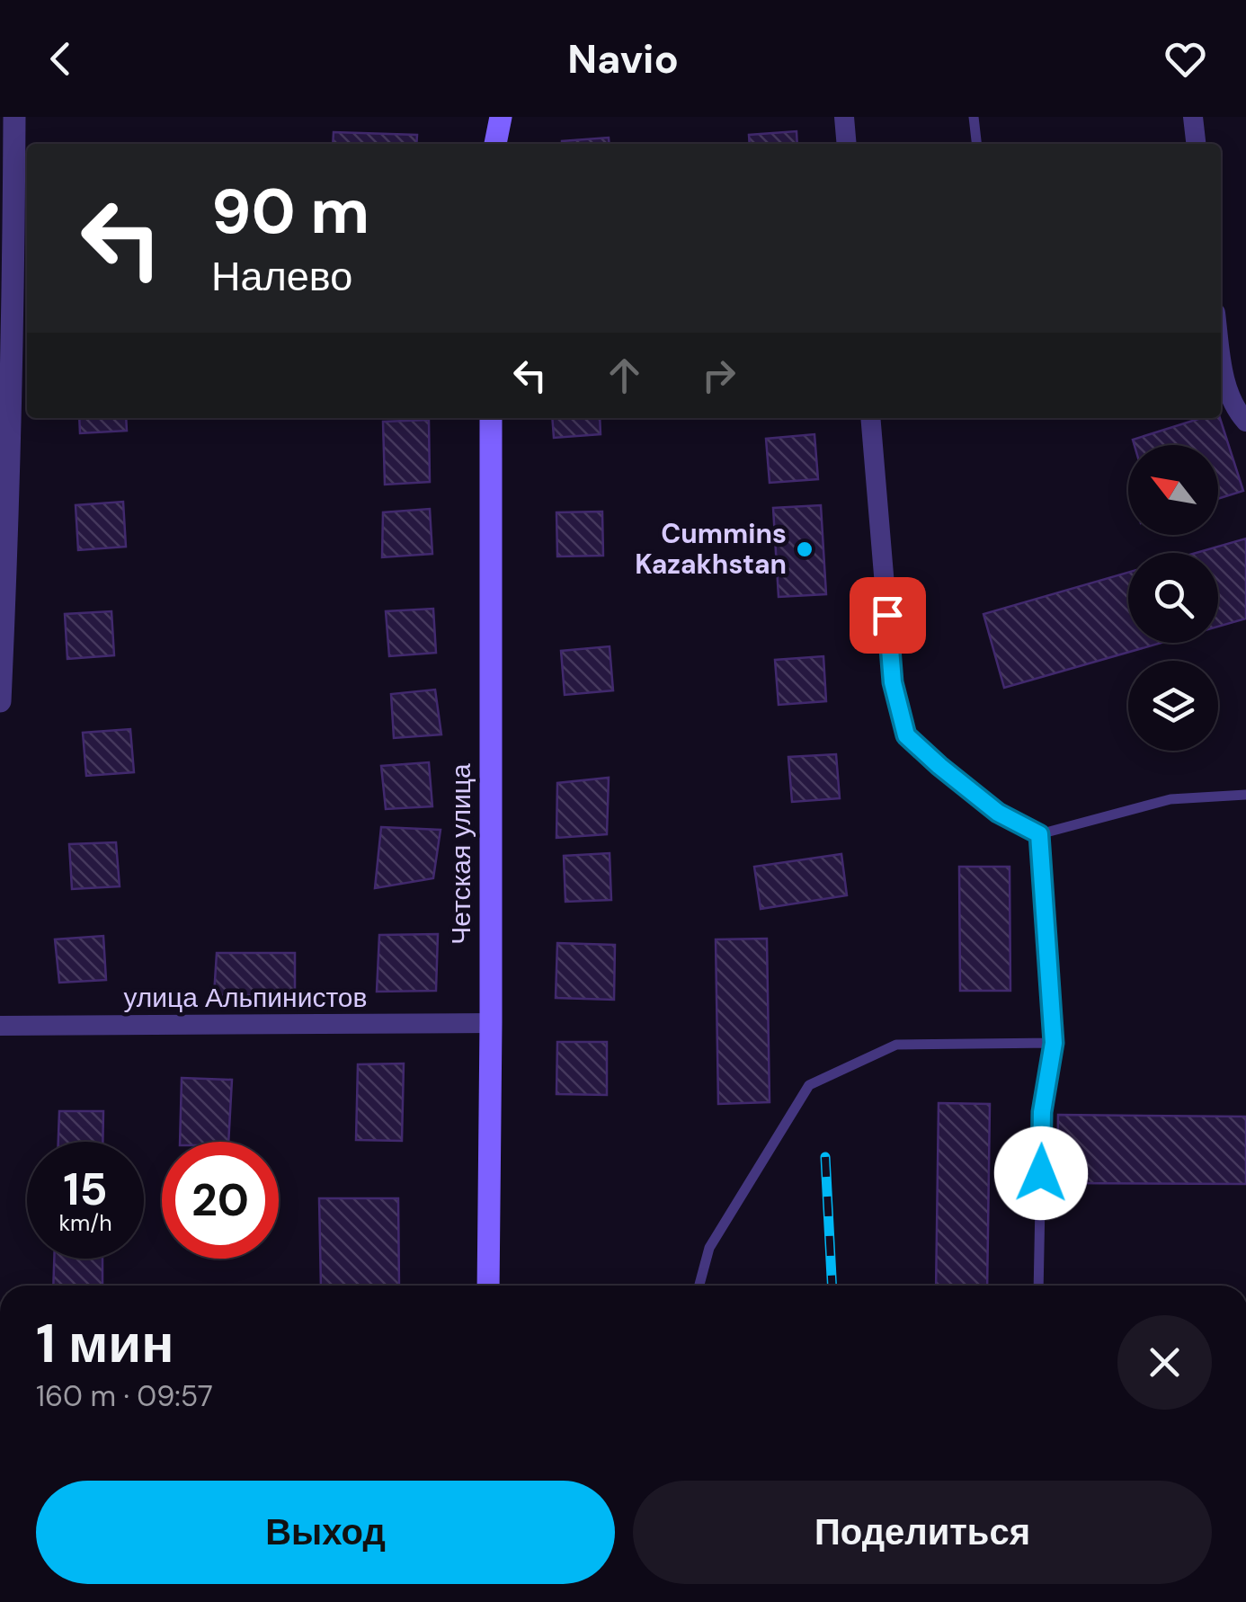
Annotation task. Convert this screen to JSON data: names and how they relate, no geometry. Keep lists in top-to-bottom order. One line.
{"streets":{"main road":["Четская улица"],"street":["улица Альпинистов"]},"crossings":[["Четская улица","улица Альпинистов"]],"places":["Cummins Kazakhstan"],"north":"top left","page":{"header":"Navio","turn":["90 m","Налево"],"speed":"15 km/h","limit":"20","heading":["1 мин","160 m · 09:57"],"buttons":["Выход","Поделиться"]}}
